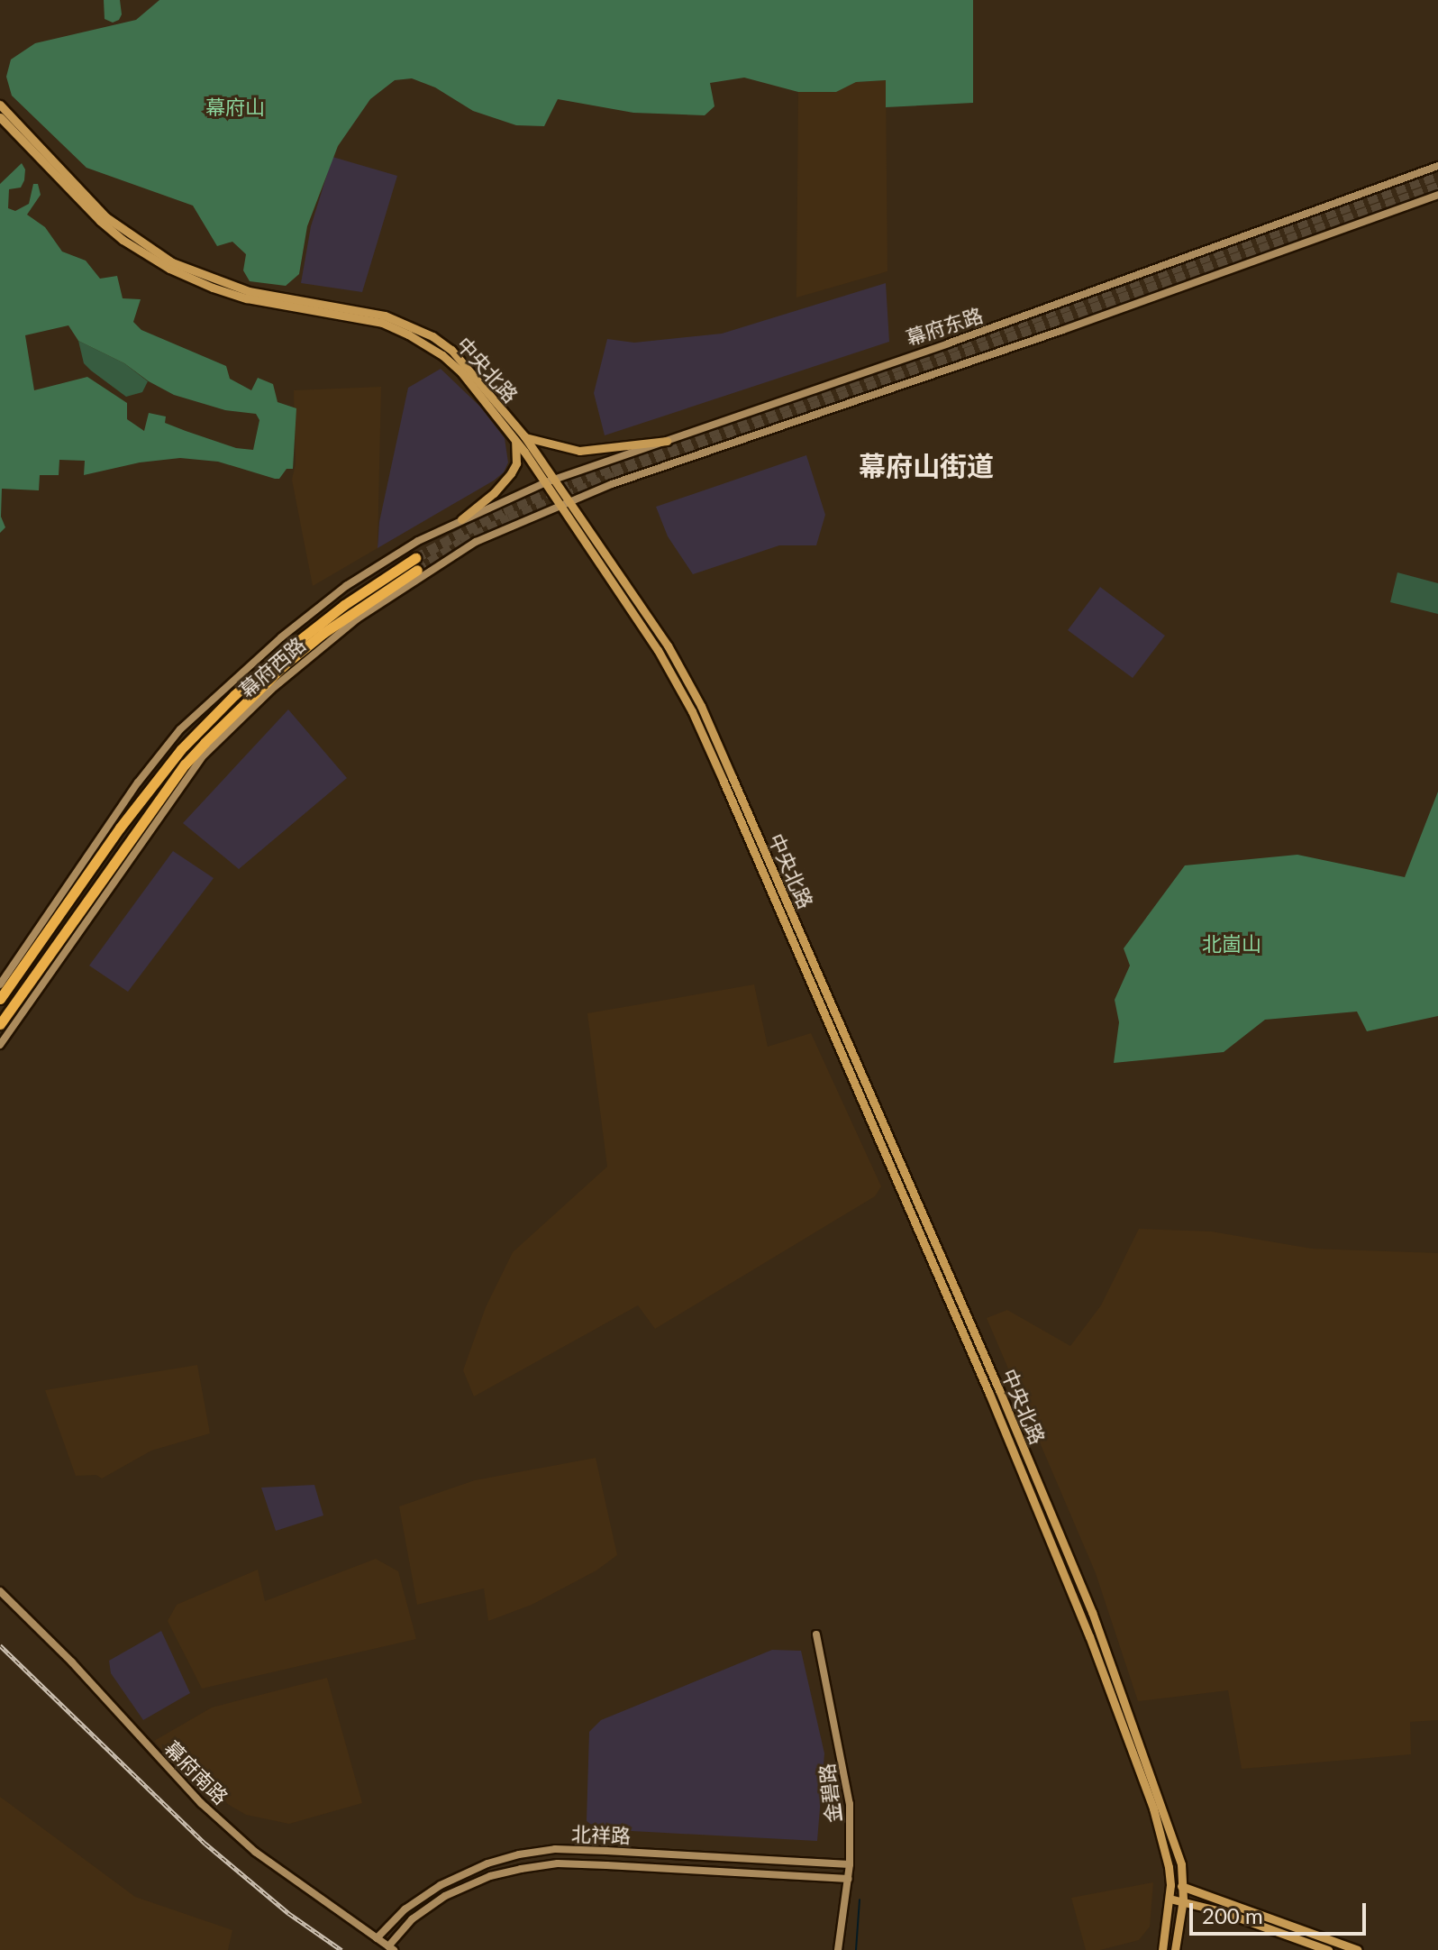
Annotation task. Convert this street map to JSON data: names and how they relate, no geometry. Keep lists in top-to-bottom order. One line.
{"streets":{"highway":["幕府西路"],"main road":["幕府东路","中央北路","幕府南路","金碧路","北祥路"]},"crossings":[["幕府东路","中央北路"],["幕府东路","幕府西路"],["中央北路","幕府西路"],["幕府南路","北祥路"],["金碧路","北祥路"]],"districts":["幕府山街道"],"parks":["幕府山","北崮山"],"scale_bar":"200 m"}
